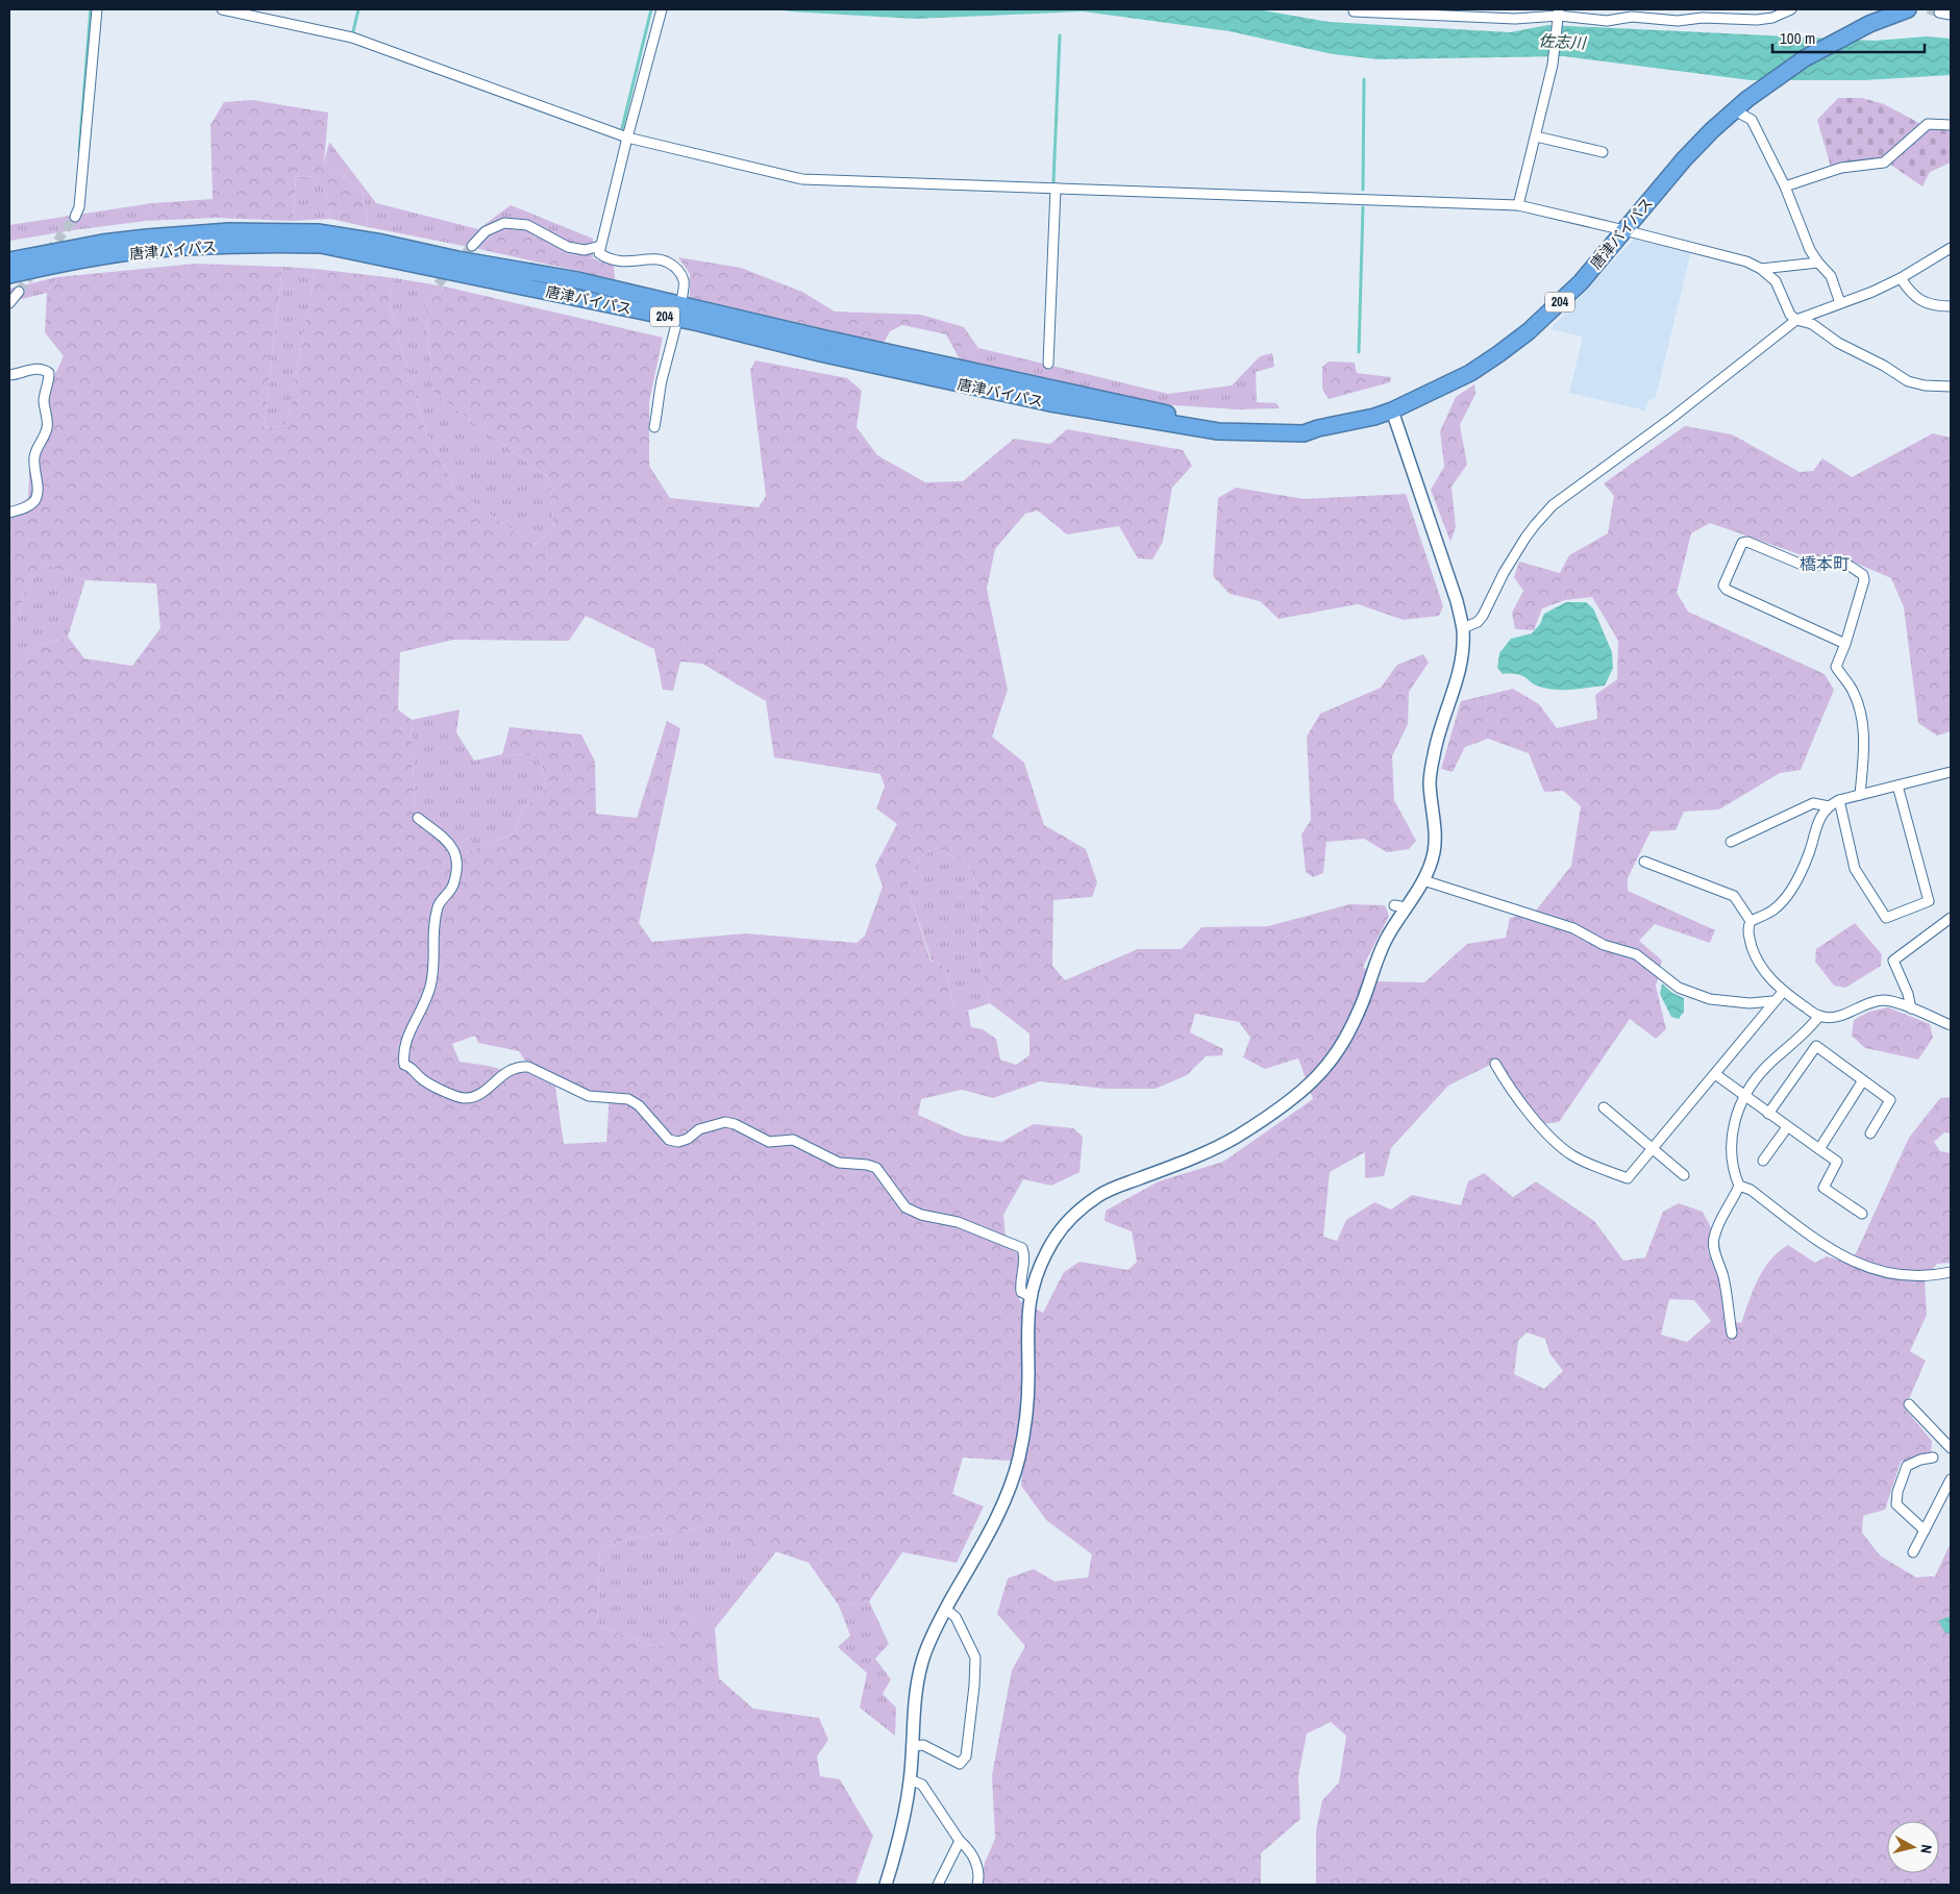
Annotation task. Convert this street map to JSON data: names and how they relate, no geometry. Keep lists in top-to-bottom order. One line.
{"streets":{"highway":["唐津バイパス","204"]},"districts":["橋本町"],"water":["佐志川"],"scale_bar":"100 m","north":"right"}
